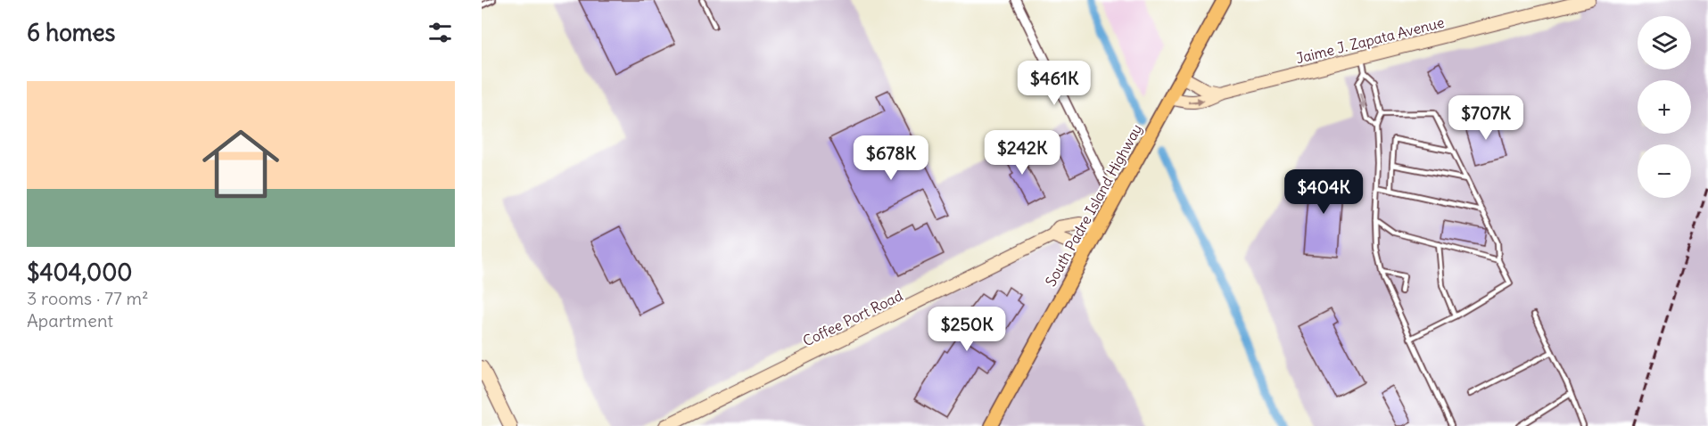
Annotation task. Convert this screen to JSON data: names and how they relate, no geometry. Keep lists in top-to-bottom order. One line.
{"streets":{"main road":["South Padre Island Highway"],"street":["Jaime J. Zapata Avenue","Coffee Port Road"]},"crossings":[["Jaime J. Zapata Avenue","South Padre Island Highway"],["South Padre Island Highway","Coffee Port Road"]],"page":{"heading":"6 homes","map_buttons":["+","−"],"price":["$461K","$707K","$242K","$678K","$404K","$250K"],"list":[{"name":"$404,000","note":"3 rooms · 77 m² · Apartment"}]}}
